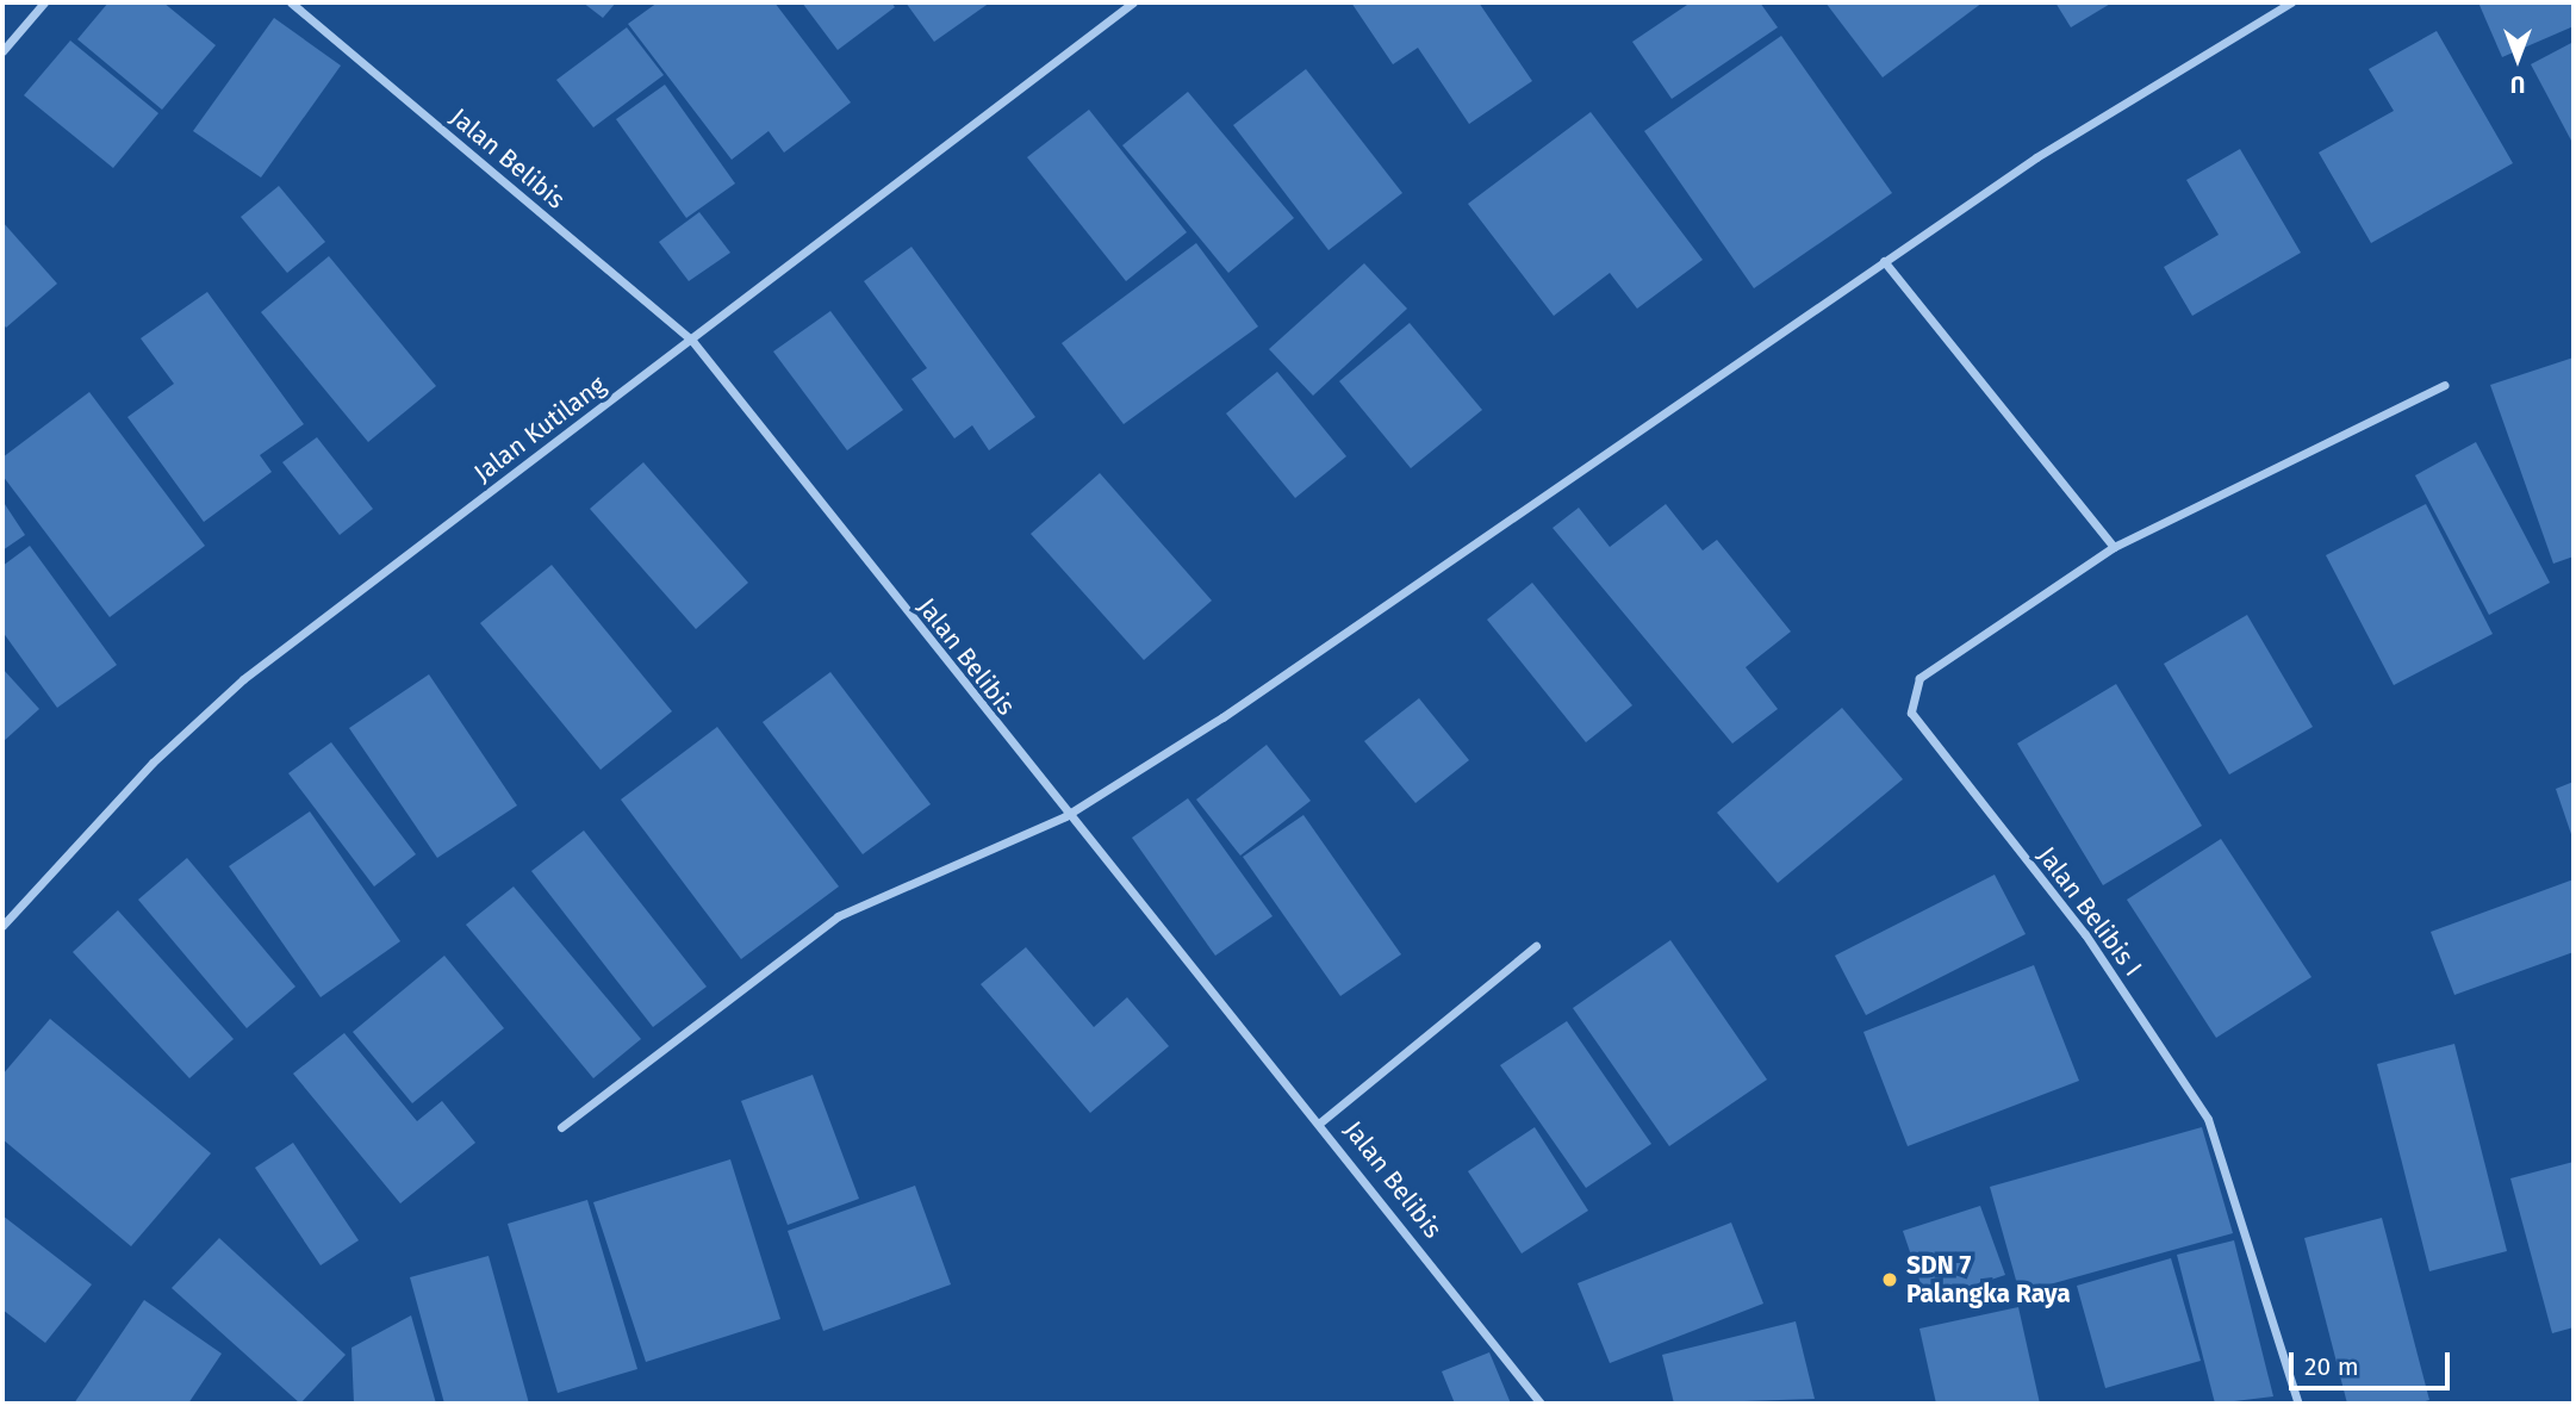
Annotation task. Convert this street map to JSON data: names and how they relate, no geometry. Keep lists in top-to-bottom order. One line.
{"streets":{"street":["Jalan Belibis","Jalan Kutilang","Jalan Belibis I"]},"crossings":[["Jalan Belibis","Jalan Kutilang"]],"places":["SDN 7 Palangka Raya"],"scale_bar":"20 m","north":"bottom"}
